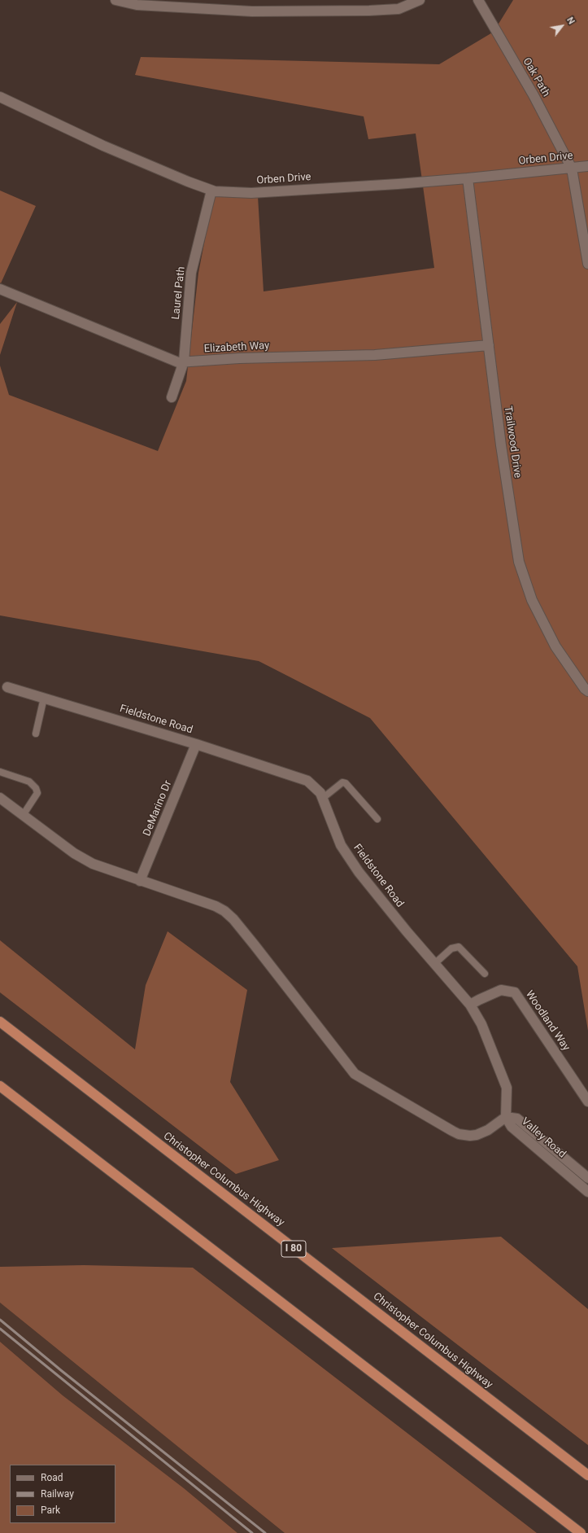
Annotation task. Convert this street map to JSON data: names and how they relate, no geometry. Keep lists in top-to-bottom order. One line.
{"streets":{"highway":["Christopher Columbus Highway","I 80"],"street":["Oak Path","Orben Drive","Laurel Path","Elizabeth Way","Trailwood Drive","Fieldstone Road","DeMarino Dr","Woodland Way","Valley Road"]},"crossings":[["Oak Path","Orben Drive"],["Orben Drive","Laurel Path"],["Orben Drive","Trailwood Drive"],["Laurel Path","Elizabeth Way"],["Elizabeth Way","Trailwood Drive"],["Fieldstone Road","DeMarino Dr"],["Fieldstone Road","Woodland Way"],["Fieldstone Road","Valley Road"]],"legend":["Road","Railway","Park"],"north":"top right"}
